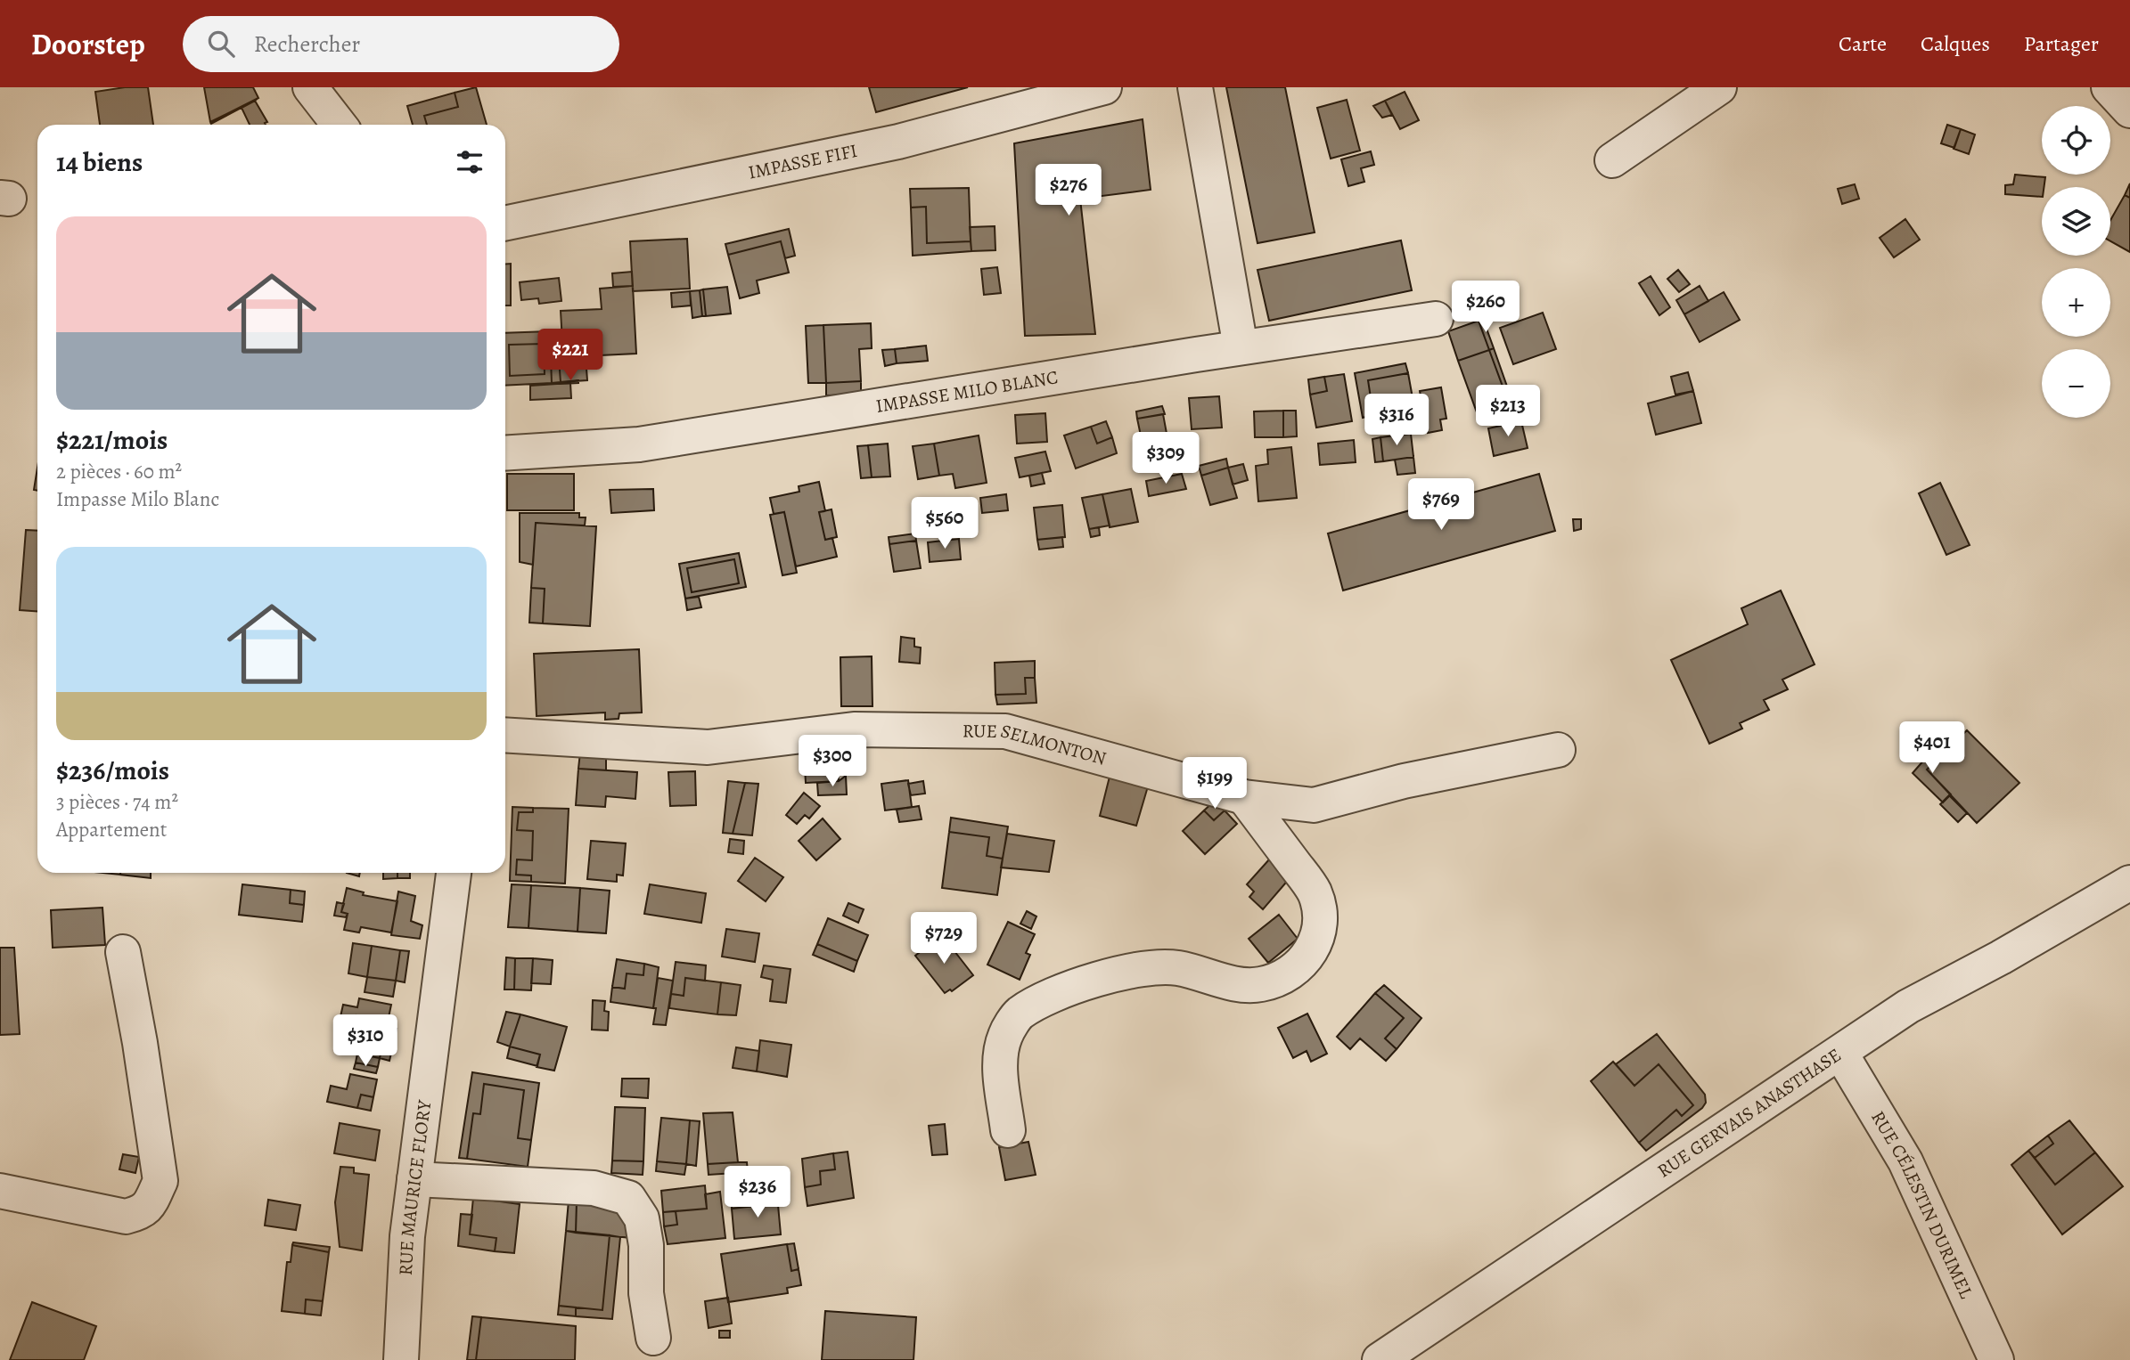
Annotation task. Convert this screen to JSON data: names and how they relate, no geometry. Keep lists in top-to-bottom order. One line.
{"streets":{"street":["IMPASSE FIFI","IMPASSE MILO BLANC","RUE SELMONTON","RUE GERVAIS ANASTHASE","RUE MAURICE FLORY","RUE CÉLESTIN DURIMEL"]},"crossings":[["RUE GERVAIS ANASTHASE","RUE CÉLESTIN DURIMEL"]],"page":{"header":"Doorstep","search":"Rechercher","nav":["Carte","Calques","Partager"],"map_buttons":["+","−"],"heading":"14 biens","price":["$276","$260","$221","$213","$316","$309","$769","$560","$401","$300","$199","$729","$310","$236"],"list":[{"name":"$221/mois","note":"2 pièces · 60 m² · Impasse Milo Blanc"},{"name":"$236/mois","note":"3 pièces · 74 m² · Appartement"}]}}
